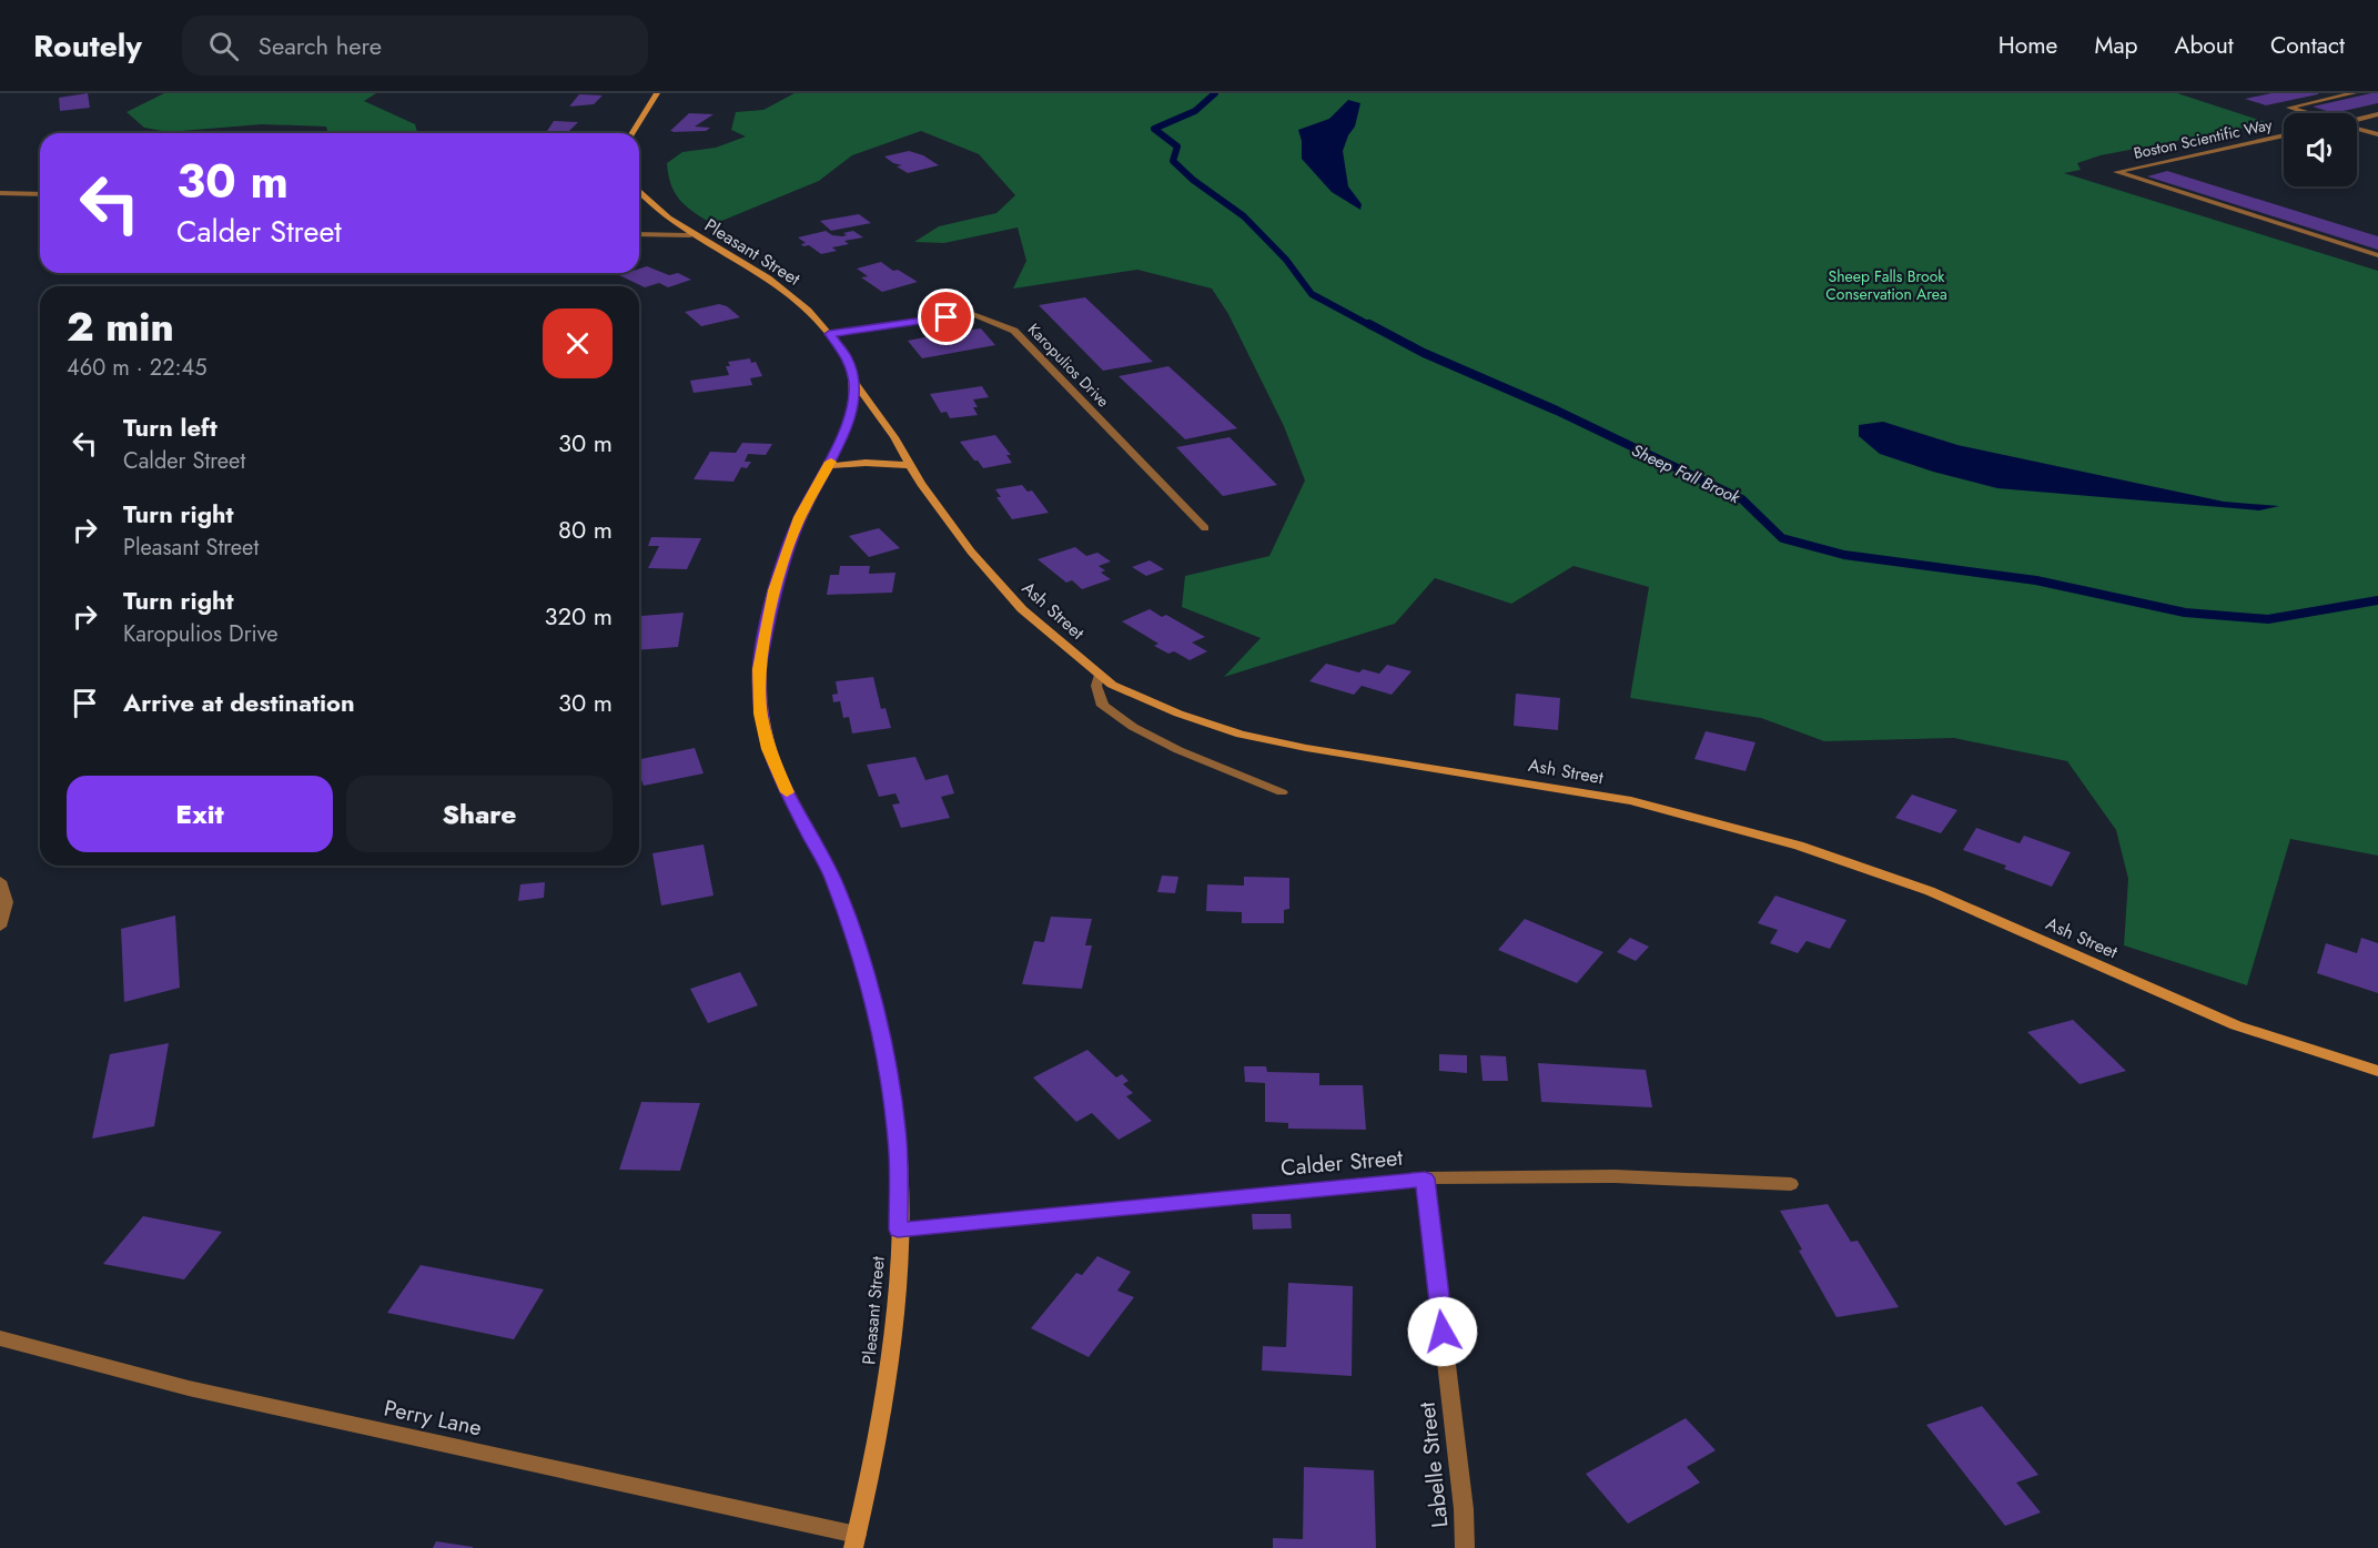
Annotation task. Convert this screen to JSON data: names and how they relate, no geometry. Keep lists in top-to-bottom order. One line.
{"streets":{"street":["Boston Scientific Way","Pleasant Street","Karopulios Drive","Ash Street","Calder Street","Perry Lane","Labelle Street"]},"crossings":[["Pleasant Street","Karopulios Drive"],["Pleasant Street","Ash Street"],["Pleasant Street","Calder Street"],["Pleasant Street","Perry Lane"],["Calder Street","Labelle Street"]],"water":["Sheep Fall Brook"],"parks":["Sheep Falls Brook Conservation Area"],"page":{"header":"Routely","search":"Search here","nav":["Home","Map","About","Contact"],"turn":["30 m","Calder Street"],"heading":["2 min","460 m · 22:45"],"list":[{"name":"Turn left","note":"Calder Street","value":"30 m"},{"name":"Turn right","note":"Pleasant Street","value":"80 m"},{"name":"Turn right","note":"Karopulios Drive","value":"320 m"},{"name":"Arrive at destination","value":"30 m"}],"buttons":["Exit","Share"]}}
